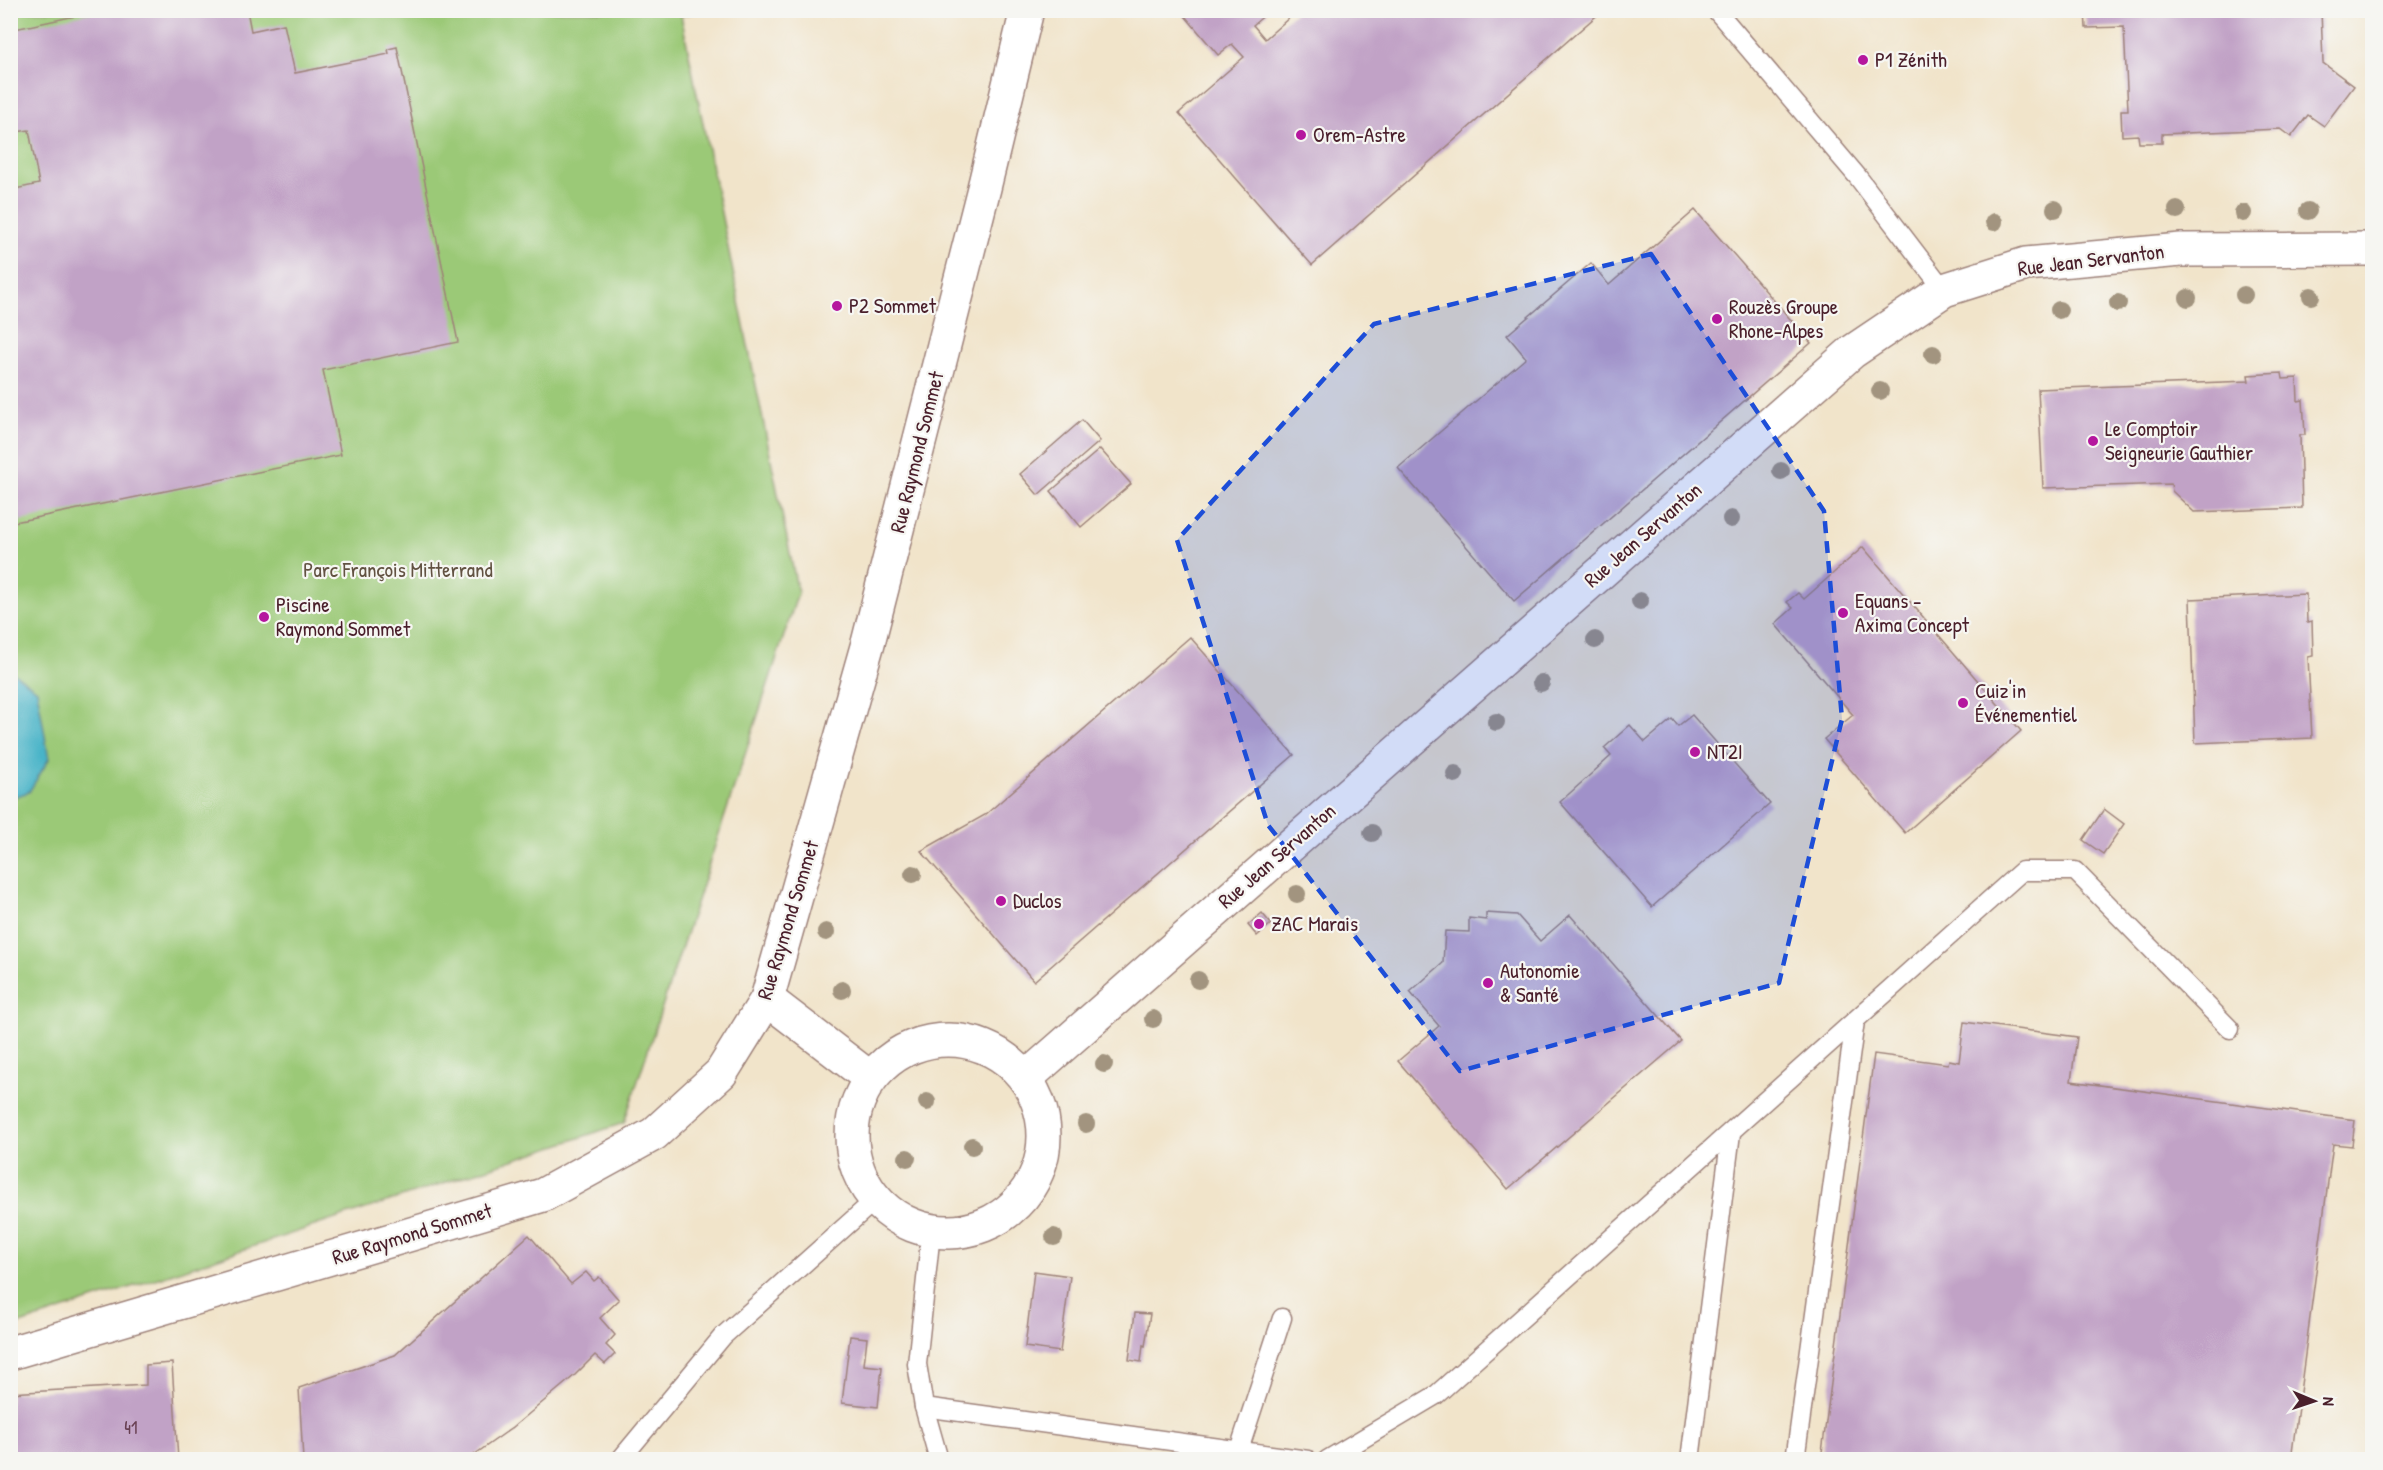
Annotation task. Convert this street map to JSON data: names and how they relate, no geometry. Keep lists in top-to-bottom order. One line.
{"streets":{"street":["Rue Jean Servanton","Rue Raymond Sommet"]},"parks":["Parc François Mitterrand"],"places":["P1 Zénith","Orem-Astre","P2 Sommet","Rouzès Groupe Rhone-Alpes","Le Comptoir Seigneurie Gauthier","Equans - Axima Concept","Piscine Raymond Sommet","Cuiz'in Événementiel","NT2I","Duclos","ZAC Marais","Autonomie & Santé"],"house_numbers":["41"],"north":"right"}
